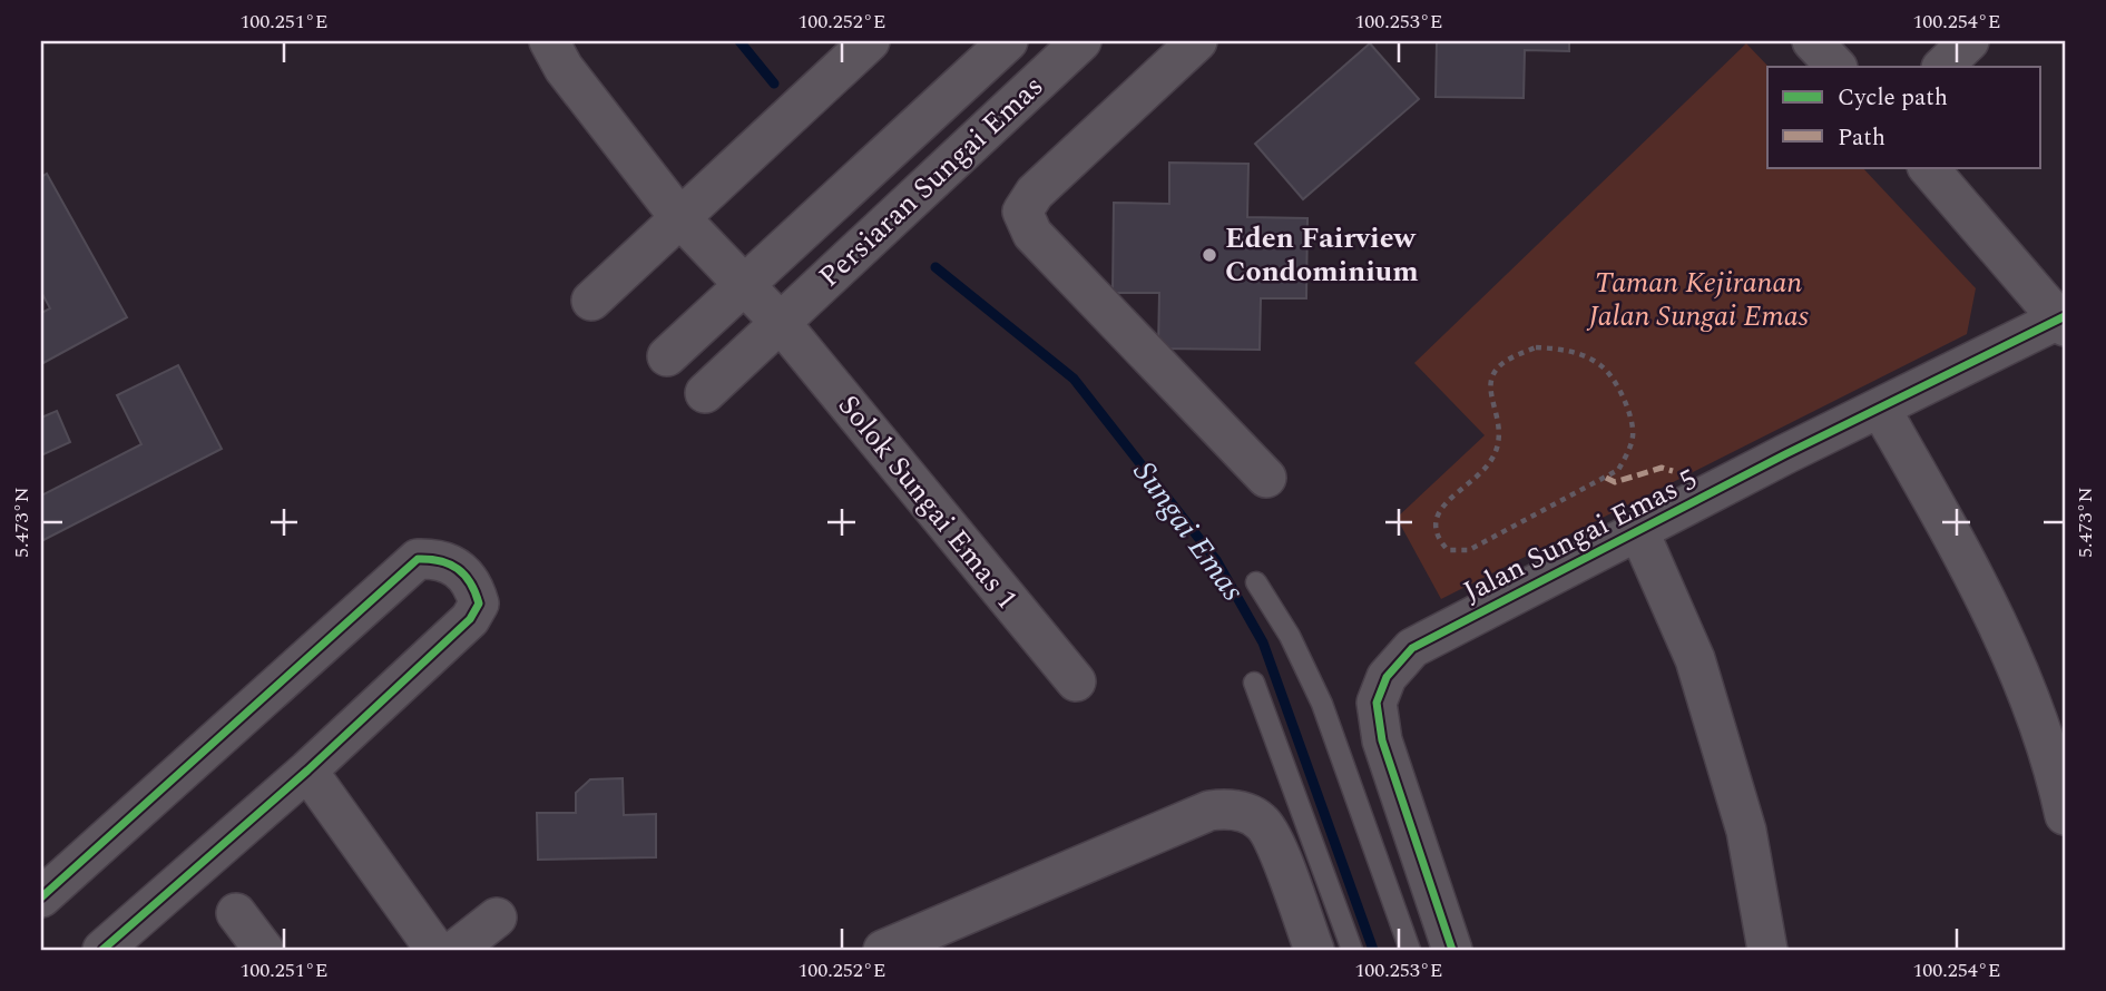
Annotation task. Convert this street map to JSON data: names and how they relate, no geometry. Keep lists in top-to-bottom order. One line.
{"streets":{"street":["Persiaran Sungai Emas","Solok Sungai Emas 1","Jalan Sungai Emas 5"]},"crossings":[["Persiaran Sungai Emas","Solok Sungai Emas 1"]],"water":["Sungai Emas"],"parks":["Taman Kejiranan Jalan Sungai Emas"],"places":["Eden Fairview Condominium"],"legend":["Cycle path","Path"],"coordinates":["100.251°E","100.252°E","100.253°E","100.254°E","5.473°N"]}
